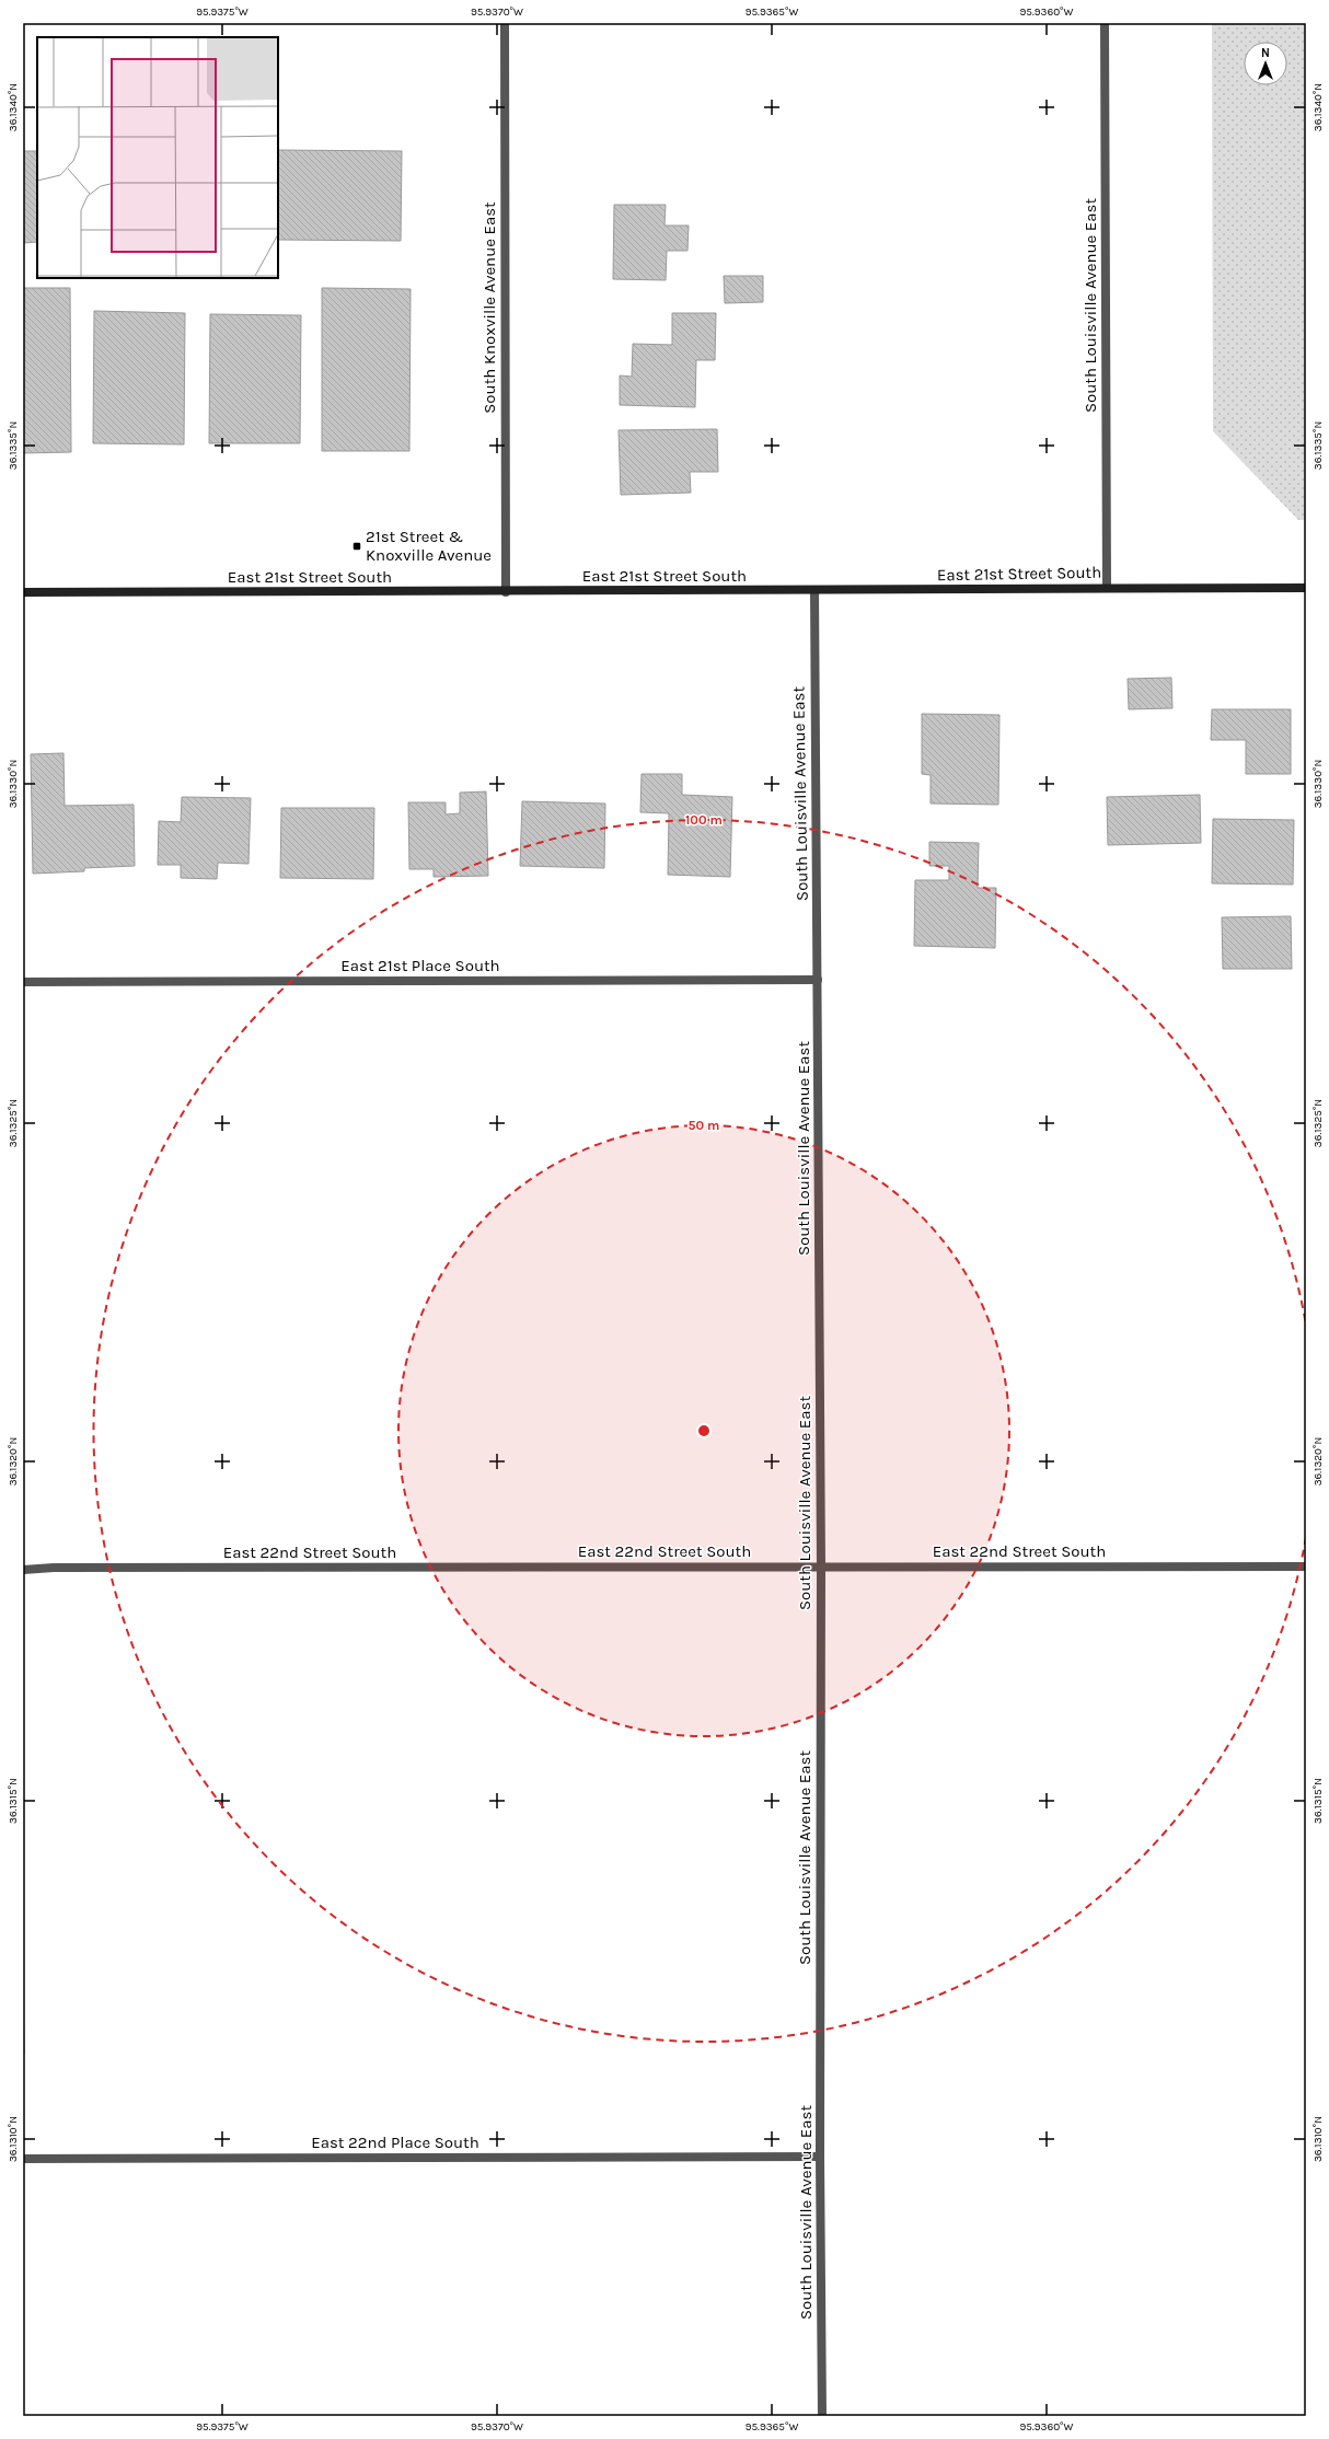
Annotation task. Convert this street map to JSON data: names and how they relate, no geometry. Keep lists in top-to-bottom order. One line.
{"streets":{"main road":["East 21st Street South"],"street":["South Louisville Avenue East","South Knoxville Avenue East","East 21st Place South","East 22nd Street South","East 22nd Place South"]},"crossings":[["South Louisville Avenue East","East 21st Street South"],["South Louisville Avenue East","East 21st Place South"],["South Louisville Avenue East","East 22nd Street South"],["South Louisville Avenue East","East 22nd Place South"],["South Knoxville Avenue East","East 21st Street South"]],"places":{"transit":["21st Street & Knoxville Avenue"]},"north":"top","coordinates":["95.9375°W","95.9370°W","95.9365°W","95.9360°W","36.1340°N","36.1335°N","36.1330°N","36.1325°N","36.1320°N","36.1315°N","36.1310°N"],"rings":["100 m","50 m"]}
